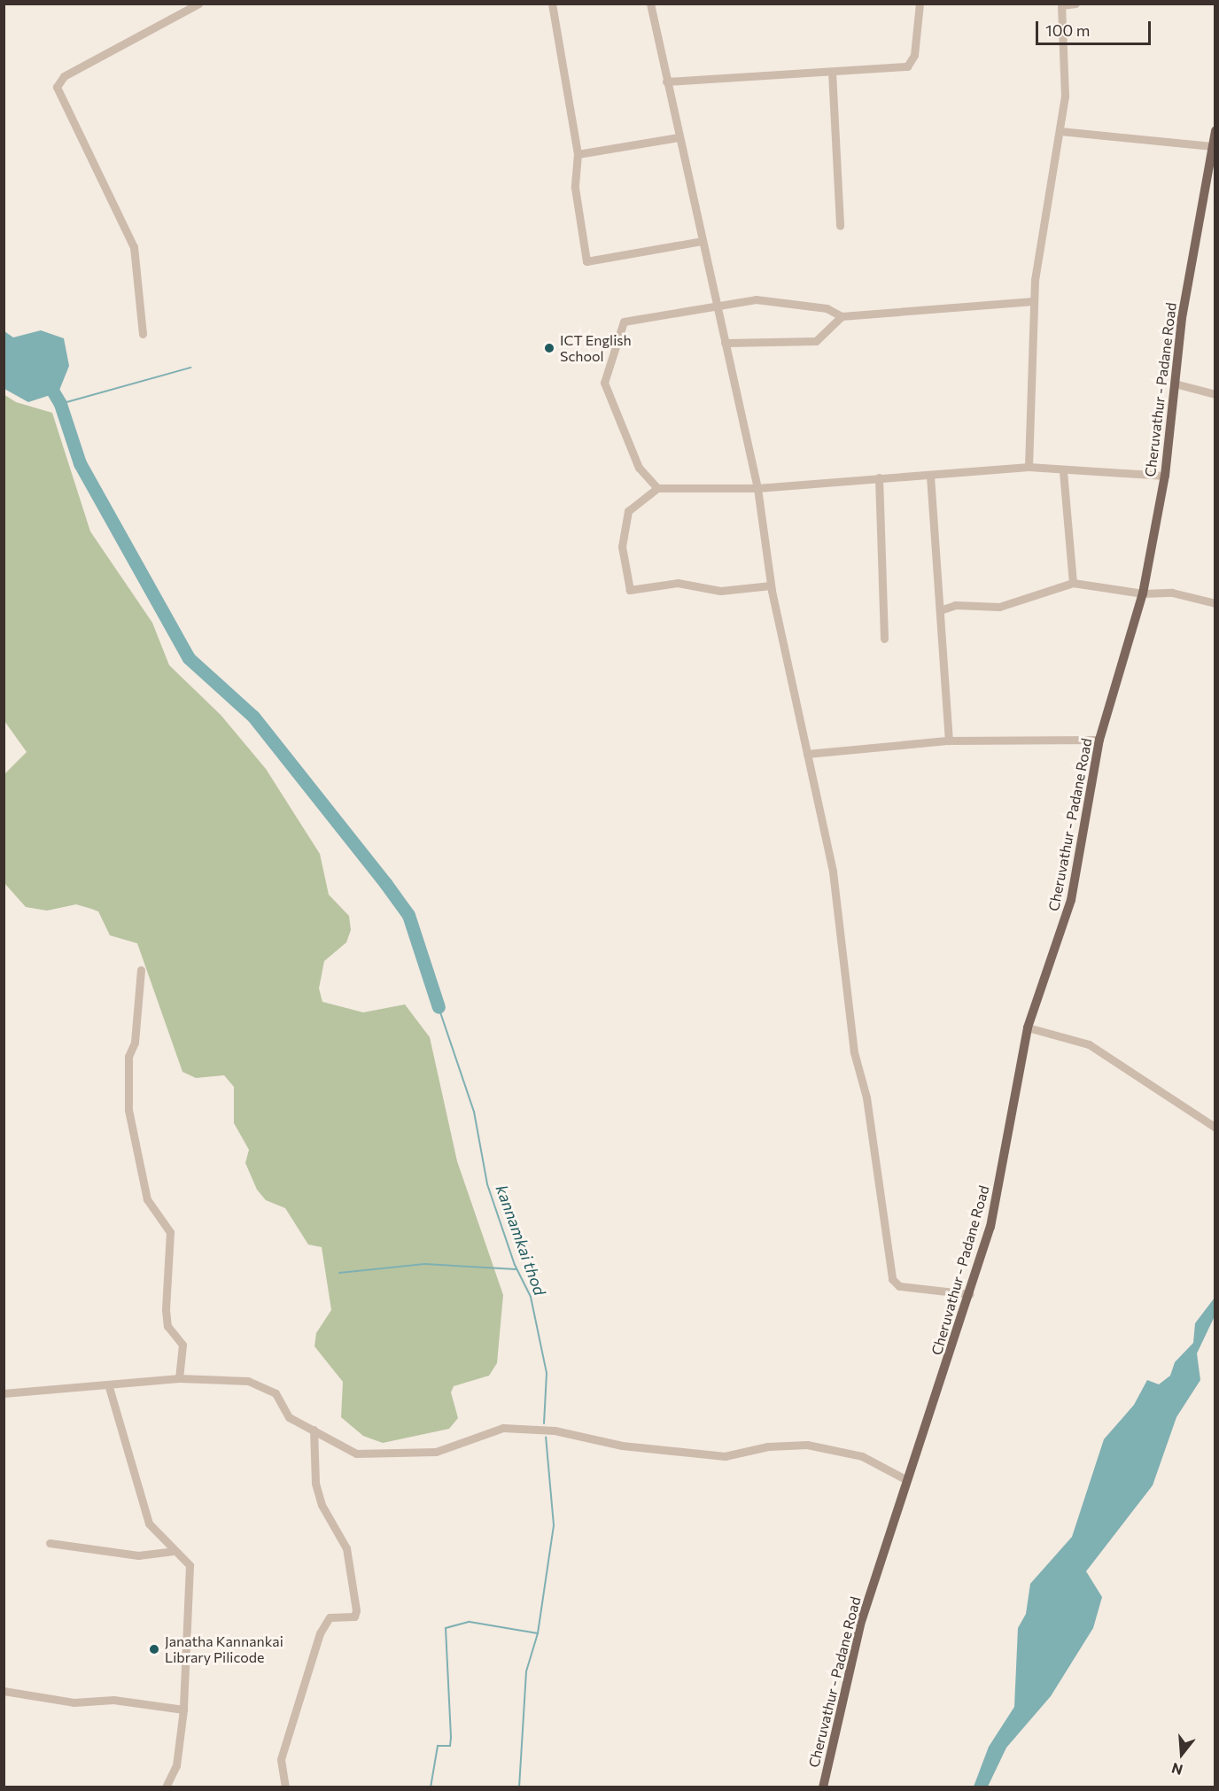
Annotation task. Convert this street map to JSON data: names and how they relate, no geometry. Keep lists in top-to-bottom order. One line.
{"streets":{"main road":["Cheruvathur - Padane Road"]},"water":["kannamkai thod"],"places":["ICT English School","Janatha Kannankai Library Pilicode"],"scale_bar":"100 m","north":"bottom"}
